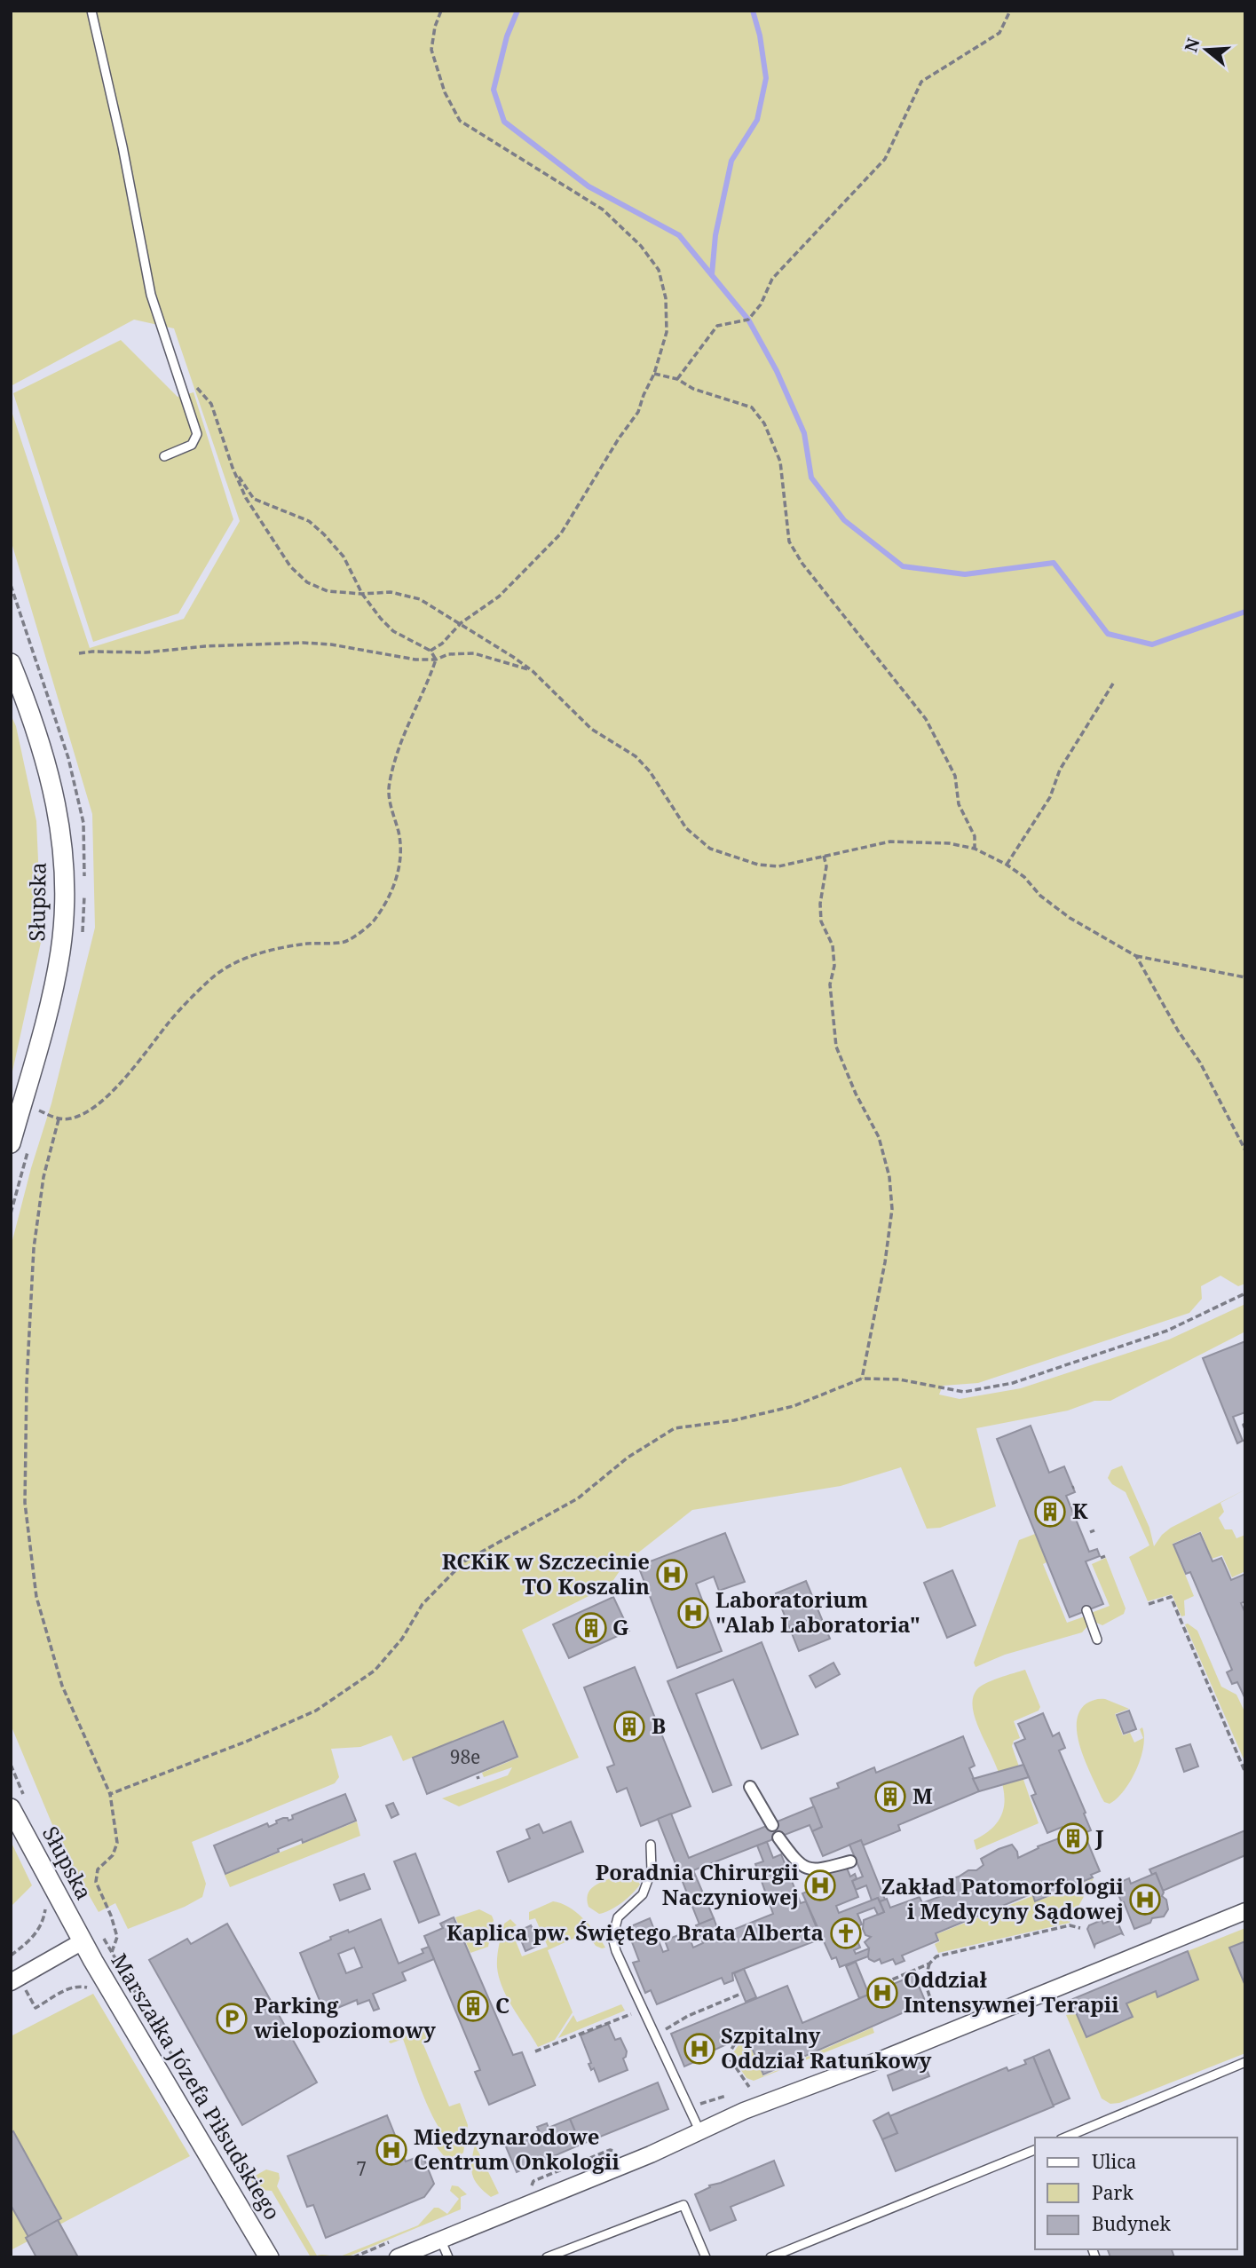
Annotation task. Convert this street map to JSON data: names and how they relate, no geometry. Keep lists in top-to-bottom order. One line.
{"streets":{"street":["Słupska","Marszałka Józefa Piłsudskiego"]},"crossings":[["Słupska","Marszałka Józefa Piłsudskiego"]],"places":{"building":["K","G","B","M","J","C"],"hospital":["RCKiK w Szczecinie TO Koszalin","Laboratorium \"Alab Laboratoria\"","Poradnia Chirurgii Naczyniowej","Zakład Patomorfologii i Medycyny Sądowej","Oddział Intensywnej Terapii","Szpitalny Oddział Ratunkowy","Międzynarodowe Centrum Onkologii"],"church":["Kaplica pw. Świętego Brata Alberta"],"parking":["Parking wielopoziomowy"]},"house_numbers":["98e","7"],"legend":["Ulica","Park","Budynek"],"north":"left"}
